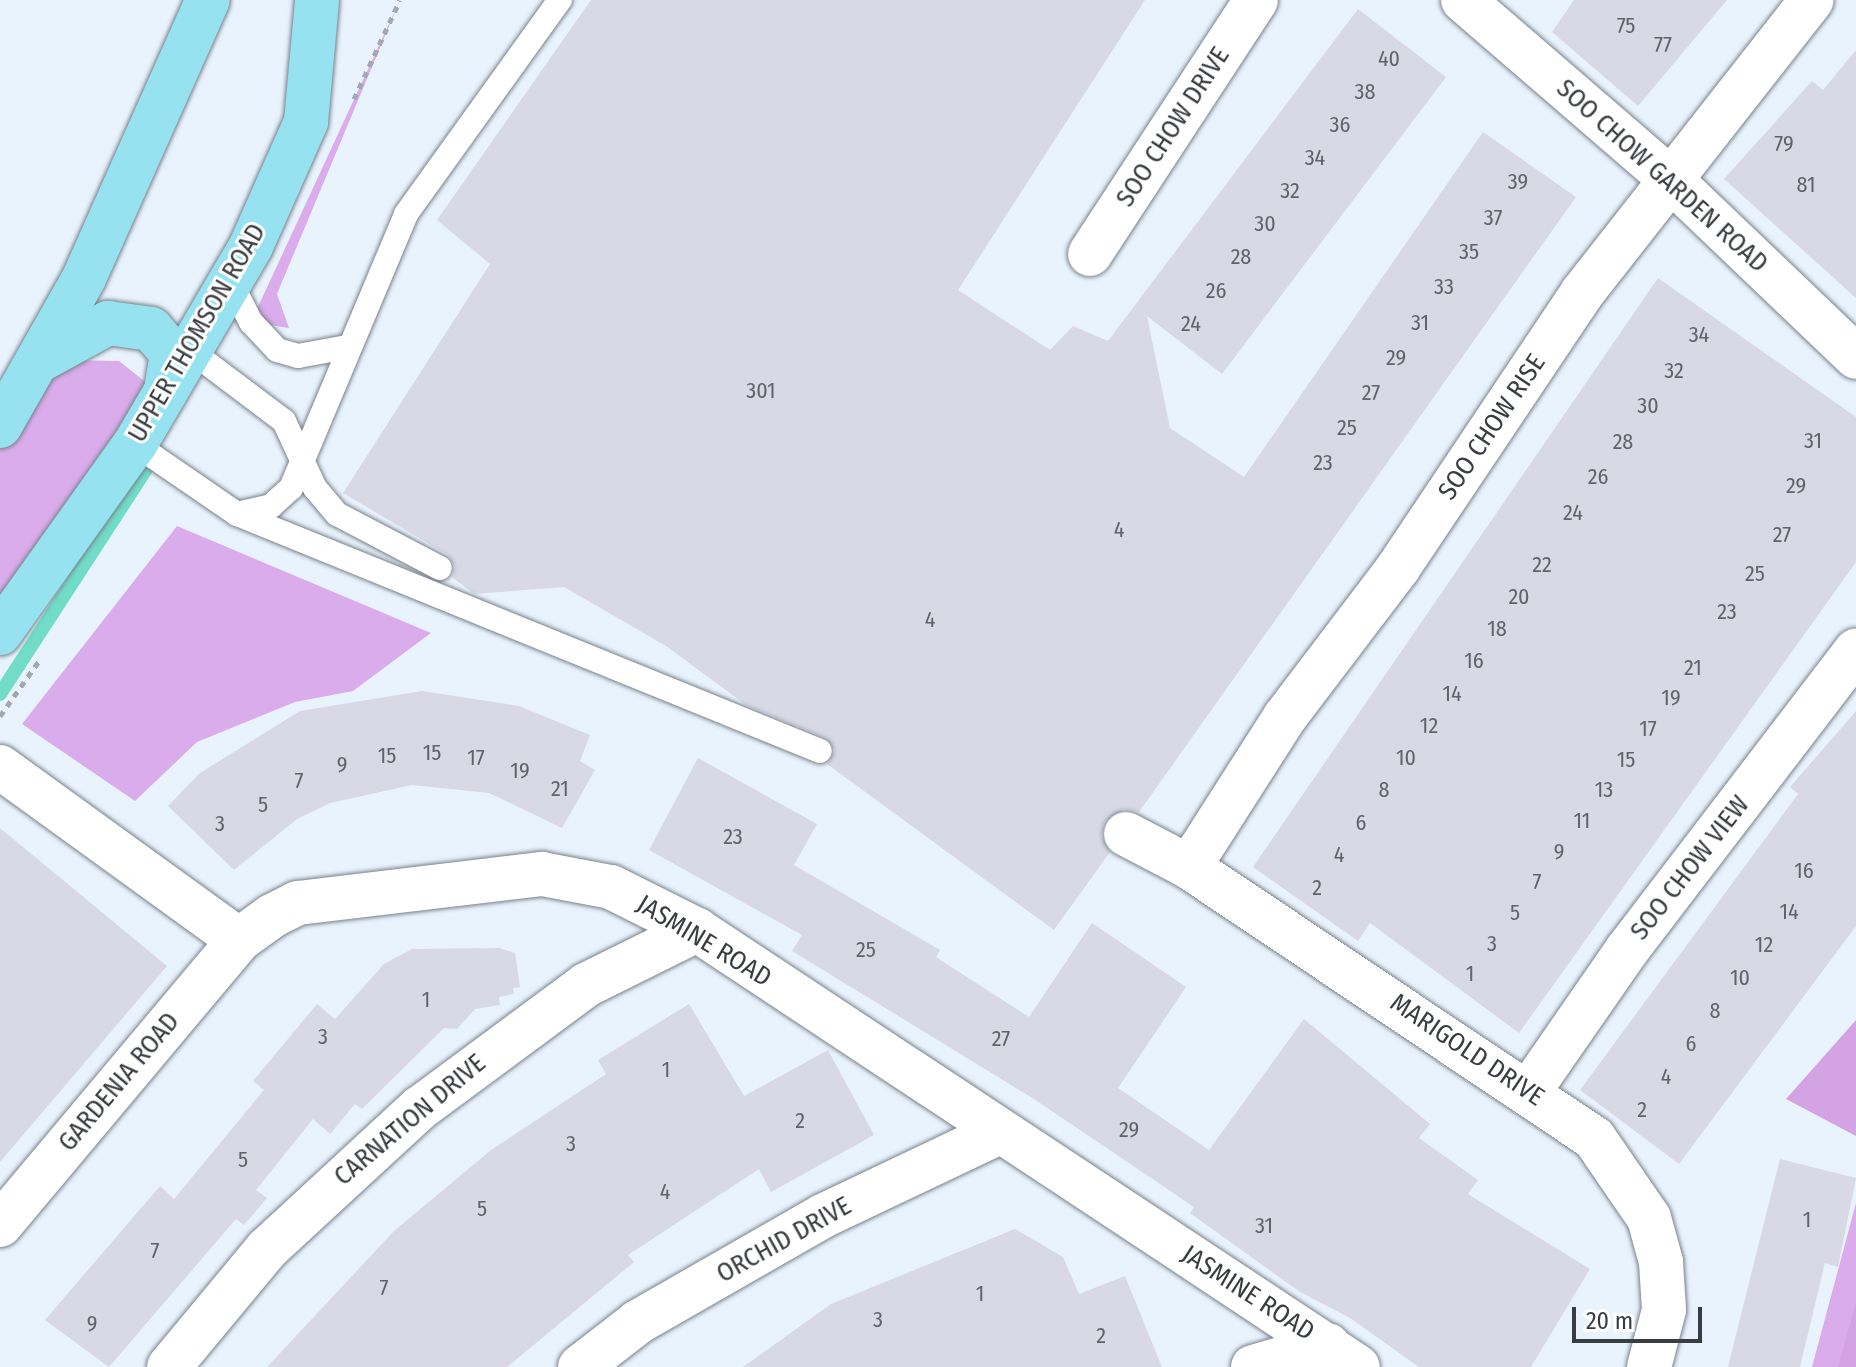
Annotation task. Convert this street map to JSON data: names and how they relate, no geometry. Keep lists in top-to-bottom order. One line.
{"streets":{"main road":["UPPER THOMSON ROAD"],"street":["SOO CHOW DRIVE","SOO CHOW GARDEN ROAD","SOO CHOW RISE","SOO CHOW VIEW","JASMINE ROAD","MARIGOLD DRIVE","GARDENIA ROAD","CARNATION DRIVE","ORCHID DRIVE"]},"crossings":[["SOO CHOW GARDEN ROAD","SOO CHOW RISE"],["SOO CHOW RISE","MARIGOLD DRIVE"],["SOO CHOW VIEW","MARIGOLD DRIVE"],["JASMINE ROAD","GARDENIA ROAD"],["JASMINE ROAD","CARNATION DRIVE"],["JASMINE ROAD","ORCHID DRIVE"]],"house_numbers":["75","77","40","38","36","79","34","39","81","32","37","30","35","28","33","26","31","24","34","29","32","301","27","30","25","31","28","23","26","29","24","4","27","22","25","20","23","4","18","16","21","14","19","12","17","15","15","17","10","15","9","19","7","21","8","13","5","11","6","3","23","9","4","16","7","2","14","5","3","12","25","1","10","1","8","3","27","6","1","4","2","2","29","3","5","4","5","1","31","7","7","1","3","9","2"],"scale_bar":"20 m"}
